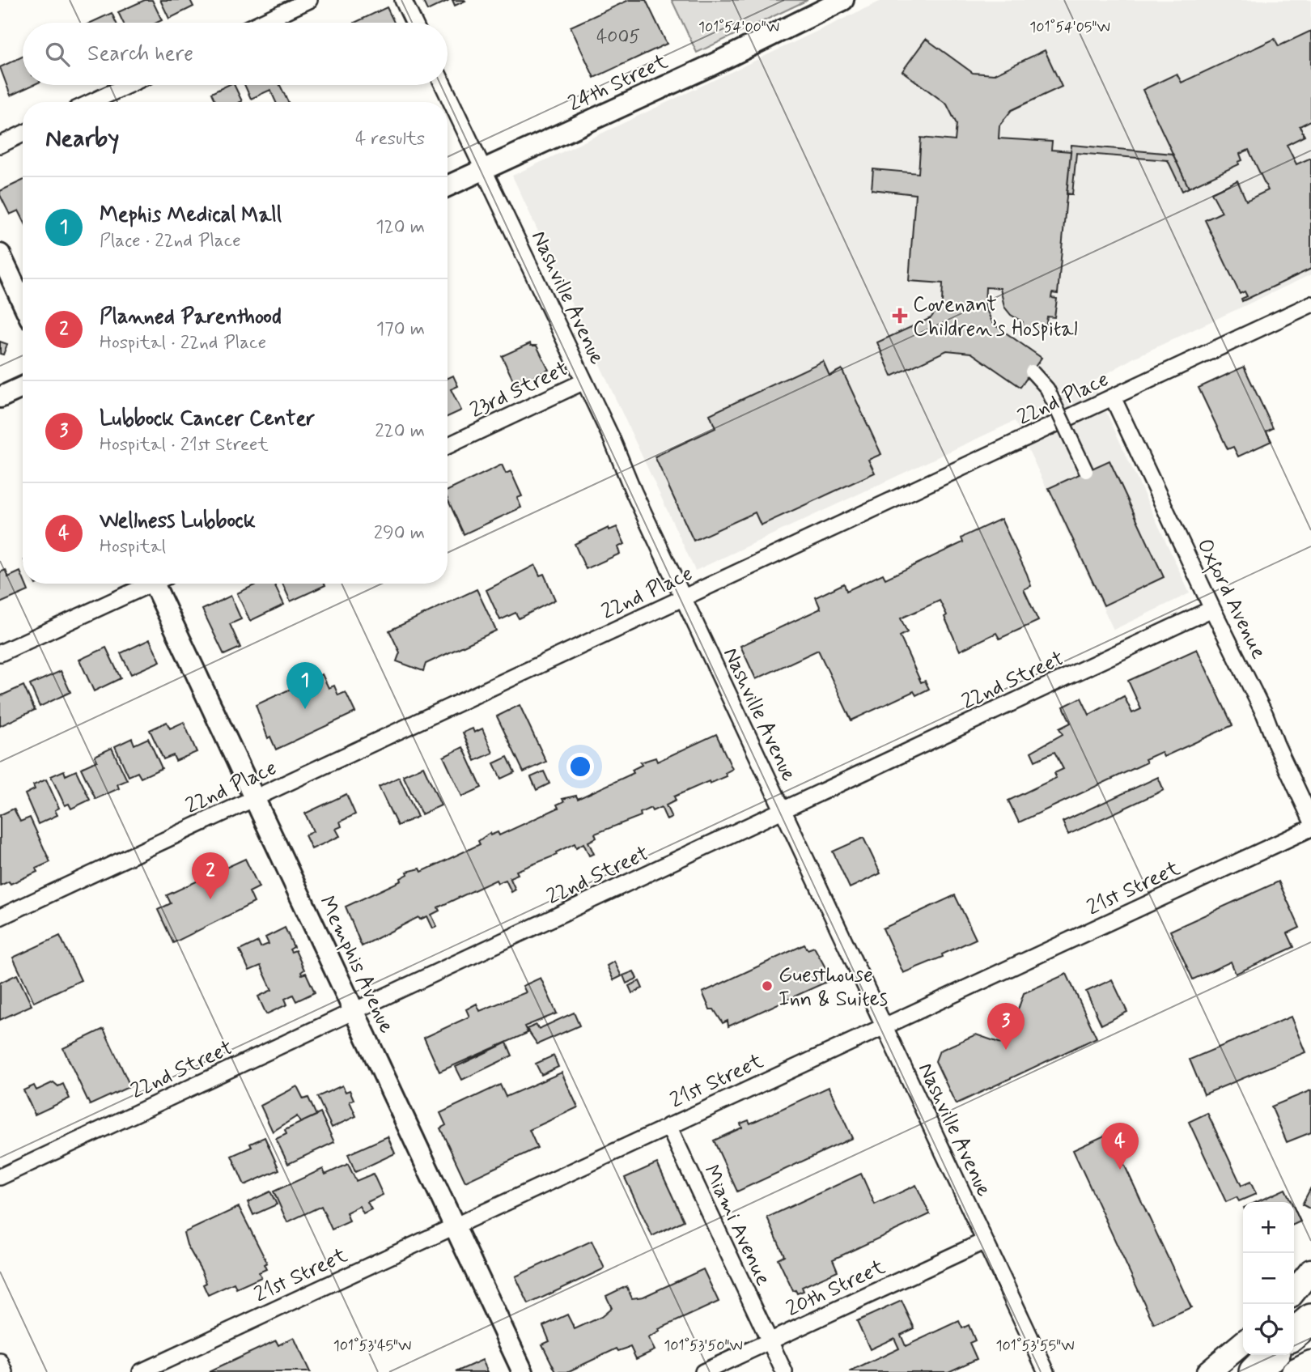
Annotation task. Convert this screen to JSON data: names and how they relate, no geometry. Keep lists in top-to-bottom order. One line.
{"streets":{"street":["24th Street","Nashville Avenue","23rd Street","22nd Place","Oxford Avenue","22nd Street","21st Street","Memphis Avenue","Miami Avenue","20th Street"]},"crossings":[["24th Street","Nashville Avenue"],["Nashville Avenue","23rd Street"],["Nashville Avenue","22nd Place"],["Nashville Avenue","22nd Street"],["Nashville Avenue","21st Street"],["Nashville Avenue","20th Street"],["22nd Place","Oxford Avenue"],["22nd Place","Memphis Avenue"],["Oxford Avenue","22nd Street"],["22nd Street","Memphis Avenue"],["21st Street","Memphis Avenue"],["21st Street","Miami Avenue"],["Miami Avenue","20th Street"]],"places":{"health":["Covenant Children’s Hospital"],"other":["Guesthouse Inn & Suites"]},"house_numbers":["4005"],"page":{"search":"Search here","heading":["Nearby","4 results"],"list":[{"mark":"1","name":"Mephis Medical Mall","note":"Place · 22nd Place","value":"120 m"},{"mark":"2","name":"Planned Parenthood","note":"Hospital · 22nd Place","value":"170 m"},{"mark":"3","name":"Lubbock Cancer Center","note":"Hospital · 21st Street","value":"220 m"},{"mark":"4","name":"Wellness Lubbock","note":"Hospital","value":"290 m"}],"pins":["1","2","3","4"],"map_buttons":["+","−"]},"coordinates":["101°54'00\"W","101°54'05\"W","101°53'45\"W","101°53'50\"W","101°53'55\"W"]}
